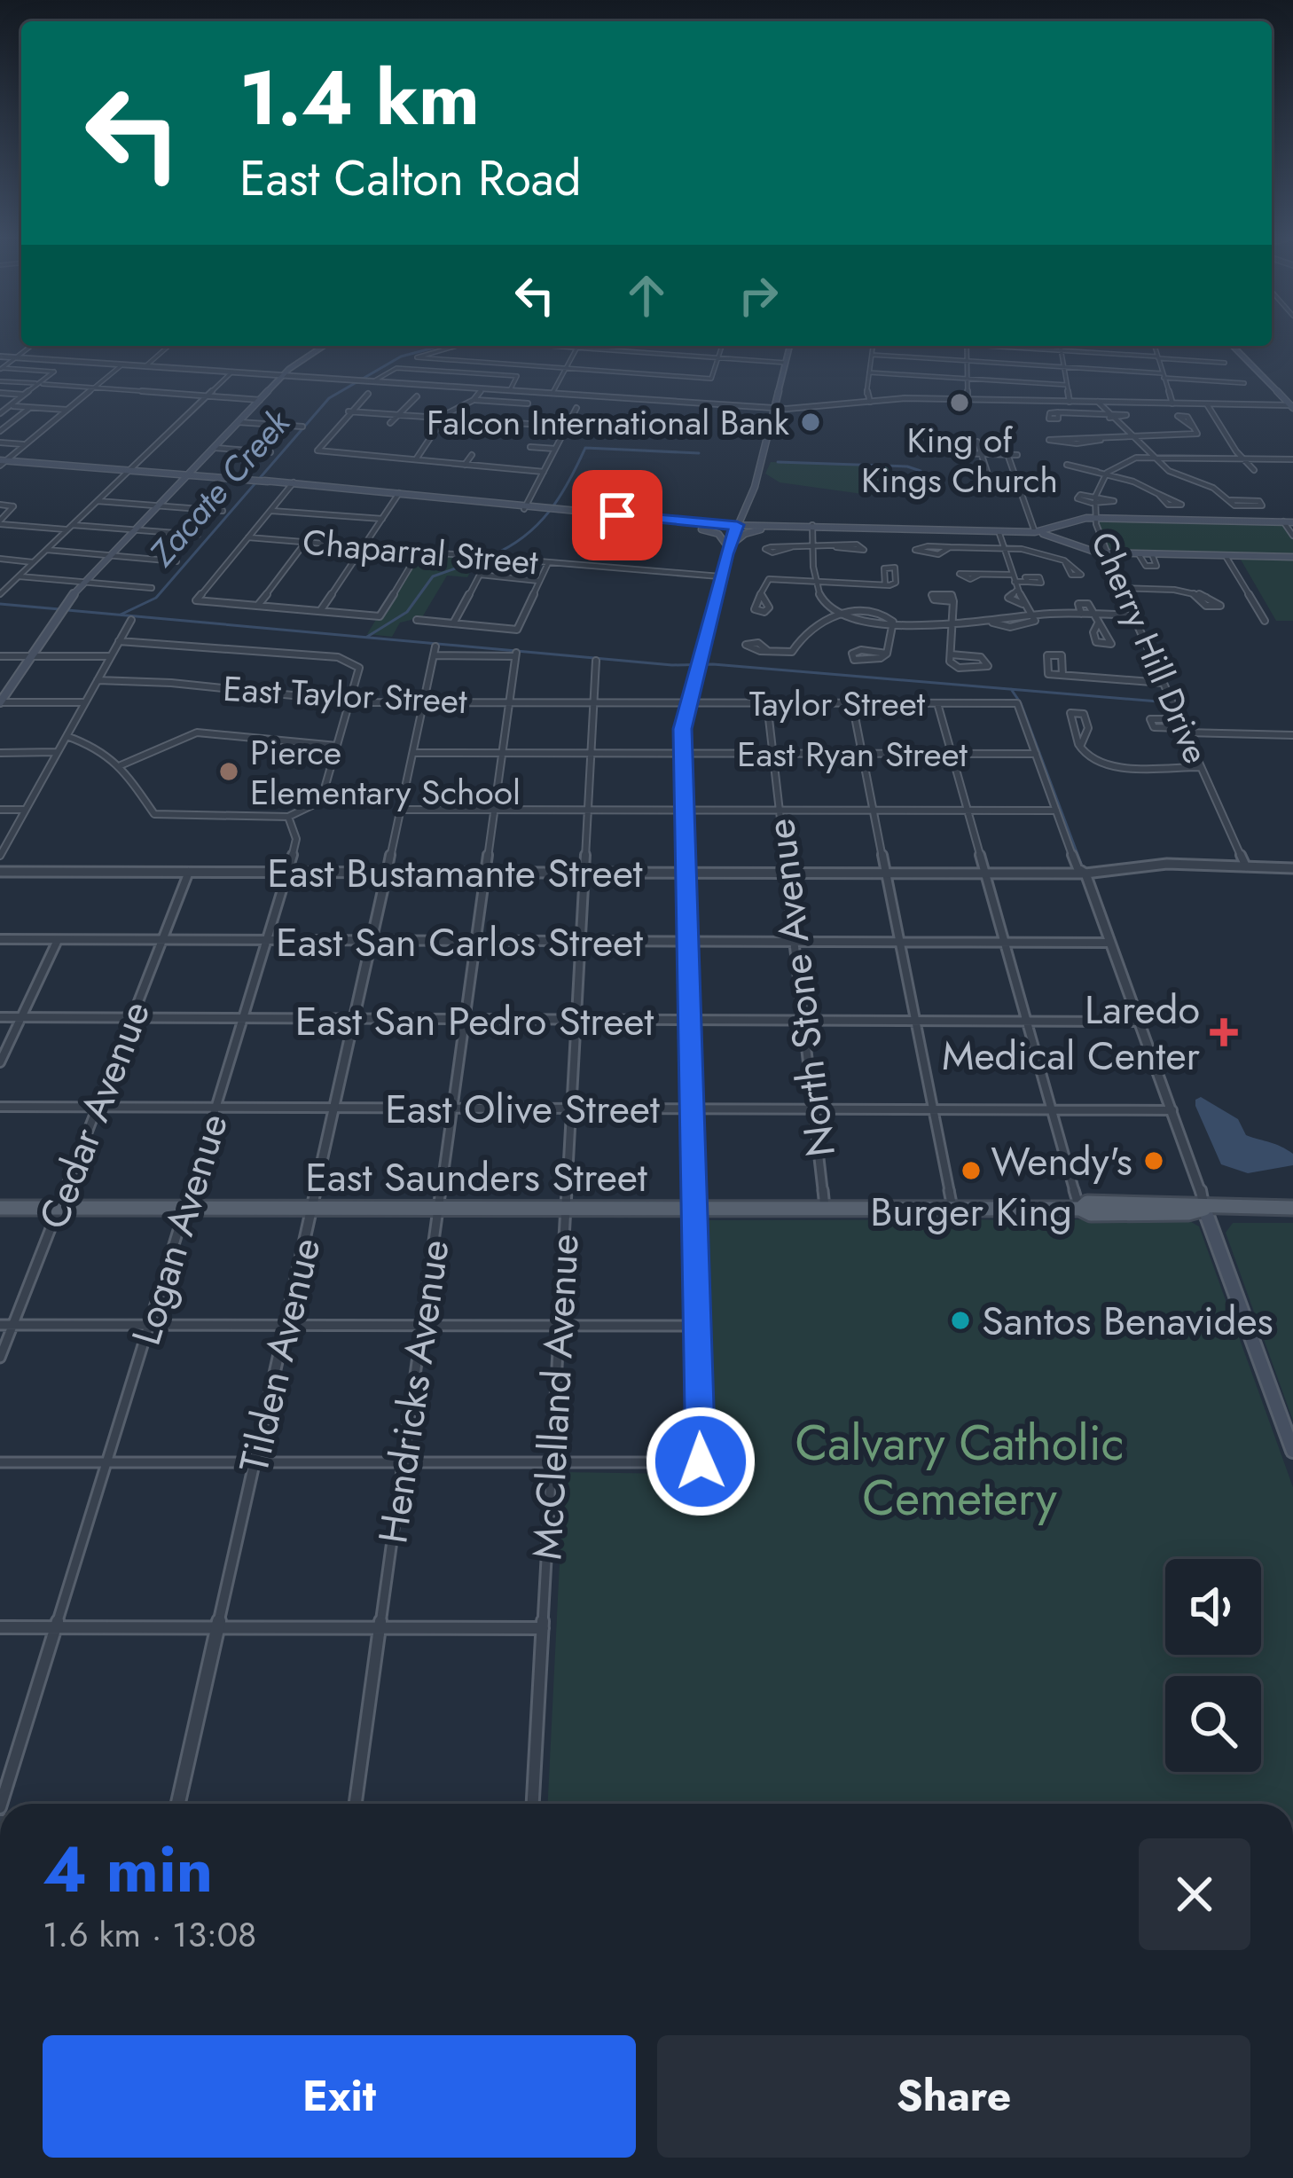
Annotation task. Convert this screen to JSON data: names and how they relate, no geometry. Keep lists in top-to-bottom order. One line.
{"streets":{"main road":["East Saunders Street"],"street":["Chaparral Street","Cherry Hill Drive","East Taylor Street","Taylor Street","East Ryan Street","East Bustamante Street","East San Carlos Street","North Stone Avenue","East San Pedro Street","East Olive Street","Cedar Avenue","Logan Avenue","Tilden Avenue","Hendricks Avenue","McClelland Avenue"]},"crossings":[["Cherry Hill Drive","East Bustamante Street"],["East Taylor Street","Taylor Street"],["East Taylor Street","Tilden Avenue"],["East Taylor Street","Hendricks Avenue"],["East Taylor Street","McClelland Avenue"],["Taylor Street","East Ryan Street"],["Taylor Street","North Stone Avenue"],["Taylor Street","McClelland Avenue"],["East Ryan Street","North Stone Avenue"],["East Ryan Street","Tilden Avenue"],["East Ryan Street","Hendricks Avenue"],["East Ryan Street","McClelland Avenue"],["East Bustamante Street","North Stone Avenue"],["East Bustamante Street","Cedar Avenue"],["East Bustamante Street","Logan Avenue"],["East Bustamante Street","Tilden Avenue"],["East Bustamante Street","Hendricks Avenue"],["East Bustamante Street","McClelland Avenue"],["East San Carlos Street","North Stone Avenue"],["East San Carlos Street","Cedar Avenue"],["East San Carlos Street","Logan Avenue"],["East San Carlos Street","Tilden Avenue"],["East San Carlos Street","Hendricks Avenue"],["East San Carlos Street","McClelland Avenue"],["North Stone Avenue","East San Pedro Street"],["North Stone Avenue","East Olive Street"],["North Stone Avenue","East Saunders Street"],["East San Pedro Street","Cedar Avenue"],["East San Pedro Street","Logan Avenue"],["East San Pedro Street","Tilden Avenue"],["East San Pedro Street","Hendricks Avenue"],["East San Pedro Street","McClelland Avenue"],["East Olive Street","Cedar Avenue"],["East Olive Street","Logan Avenue"],["East Olive Street","Tilden Avenue"],["East Olive Street","Hendricks Avenue"],["East Olive Street","McClelland Avenue"],["Cedar Avenue","East Saunders Street"],["East Saunders Street","Logan Avenue"],["East Saunders Street","Tilden Avenue"],["East Saunders Street","Hendricks Avenue"],["East Saunders Street","McClelland Avenue"],["Tilden Avenue","Hendricks Avenue"]],"water":["Zacate Creek"],"parks":["Calvary Catholic Cemetery"],"places":{"other":["King of Kings Church","Falcon International Bank","Pierce Elementary School","Wendy's","Burger King","Santos Benavides"],"health":["Laredo Medical Center"]},"page":{"turn":["1.4 km","East Calton Road"],"heading":["4 min","1.6 km · 13:08"],"buttons":["Exit","Share"]}}
